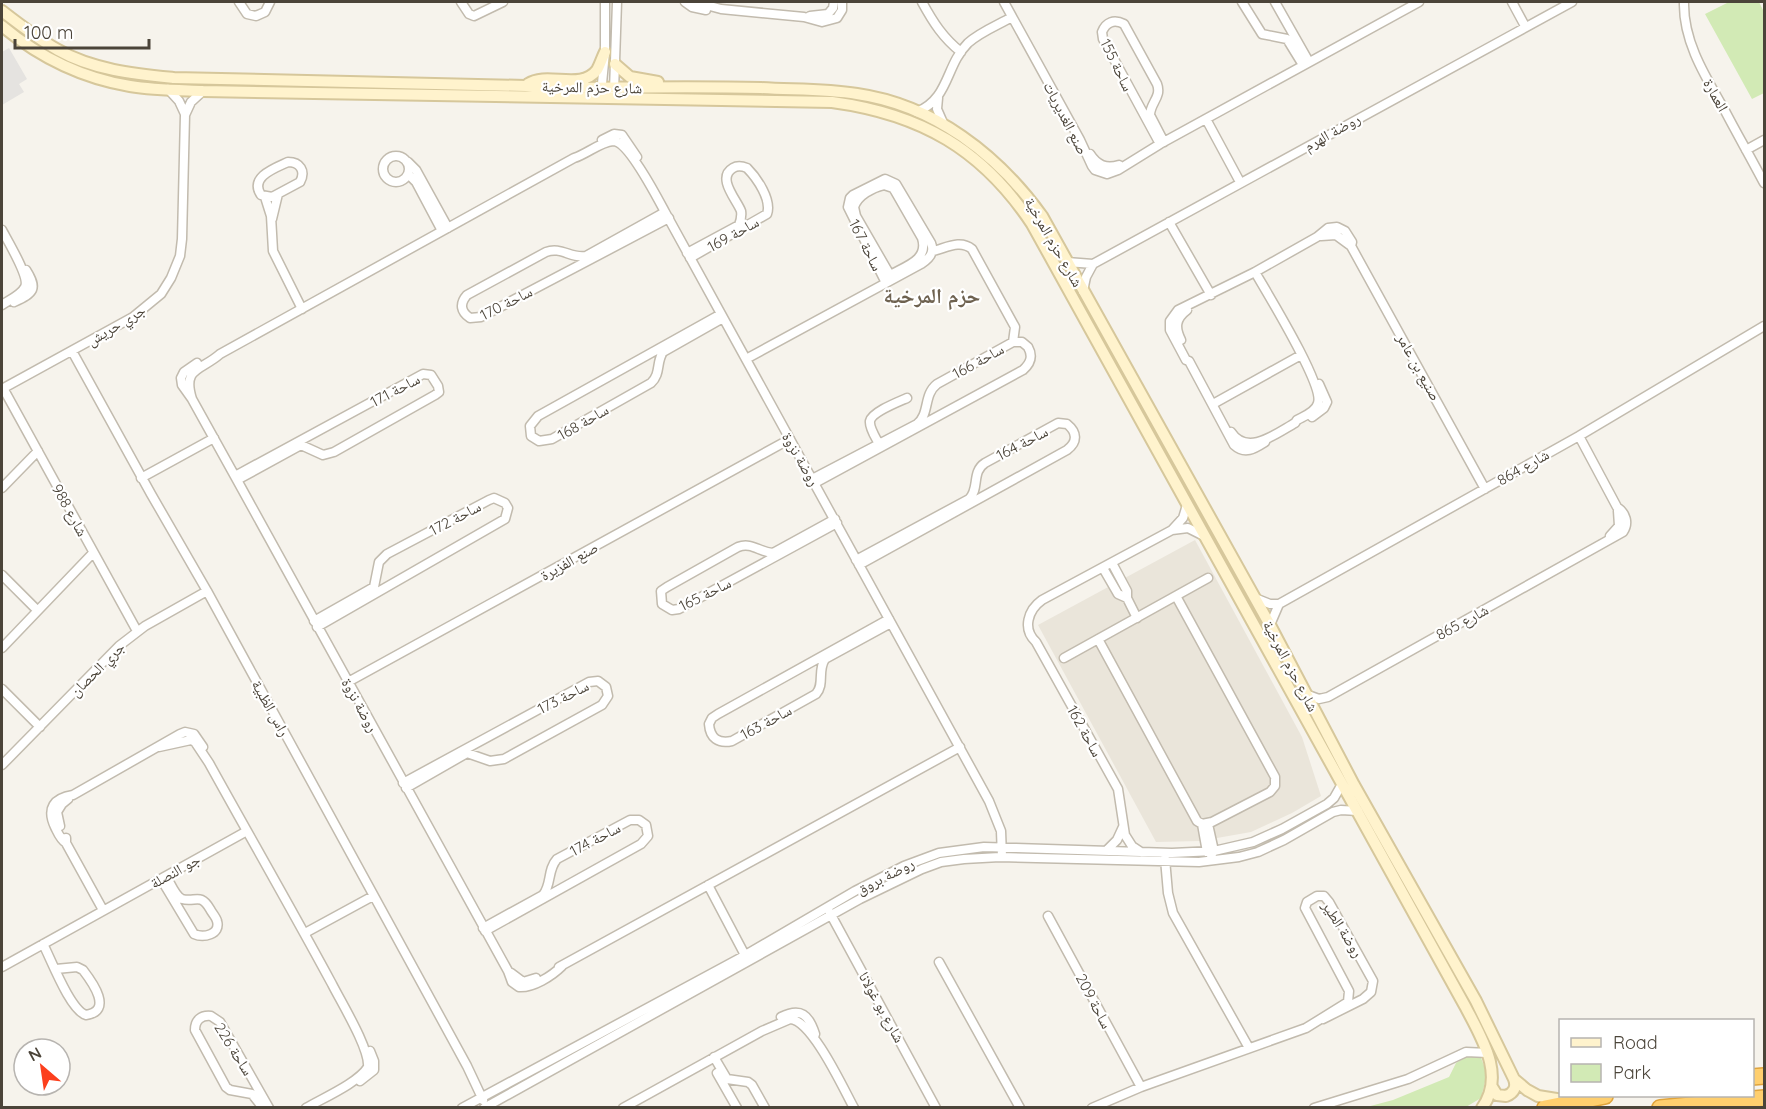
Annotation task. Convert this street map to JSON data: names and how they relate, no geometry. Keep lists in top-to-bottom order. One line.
{"streets":{"street":["ساحة 155","شارع حزم المرخية","العمارة","صنع الغديريات","روضة الهرم","ساحة 169","ساحة 167","ساحة 170","جري حريش","ساحة 166","صنيع بن عامر","ساحة 171","ساحة 168","ساحة 164","روضة نزوة","شارع 864","شارع 988","ساحة 172","صنع الفزيرة","ساحة 165","شارع 865","جري الحصان","ساحة 173","راس الظبية","ساحة 163","ساحة 162","ساحة 174","جو النصلة","روضة بروق","روضة الطير","ساحة 209","شارع بو غولانا","ساحة 226"]},"crossings":[["ساحة 155","صنع الغديريات"],["شارع حزم المرخية","روضة بروق"],["ساحة 169","روضة نزوة"],["ساحة 167","ساحة 166"],["ساحة 167","روضة نزوة"],["ساحة 170","روضة نزوة"],["جري حريش","شارع 988"],["جري حريش","راس الظبية"],["ساحة 166","روضة نزوة"],["صنيع بن عامر","شارع 864"],["ساحة 171","روضة نزوة"],["ساحة 168","روضة نزوة"],["ساحة 164","روضة نزوة"],["روضة نزوة","ساحة 172"],["روضة نزوة","صنع الفزيرة"],["روضة نزوة","ساحة 165"],["روضة نزوة","ساحة 173"],["روضة نزوة","ساحة 163"],["روضة نزوة","ساحة 174"],["روضة نزوة","روضة بروق"],["شارع 864","شارع 865"],["شارع 988","جري الحصان"],["جري الحصان","راس الظبية"],["راس الظبية","روضة بروق"],["ساحة 162","روضة بروق"],["روضة بروق","شارع بو غولانا"]],"districts":["حزم المرخية"],"legend":["Road","Park"],"scale_bar":"100 m","north":"top left"}
